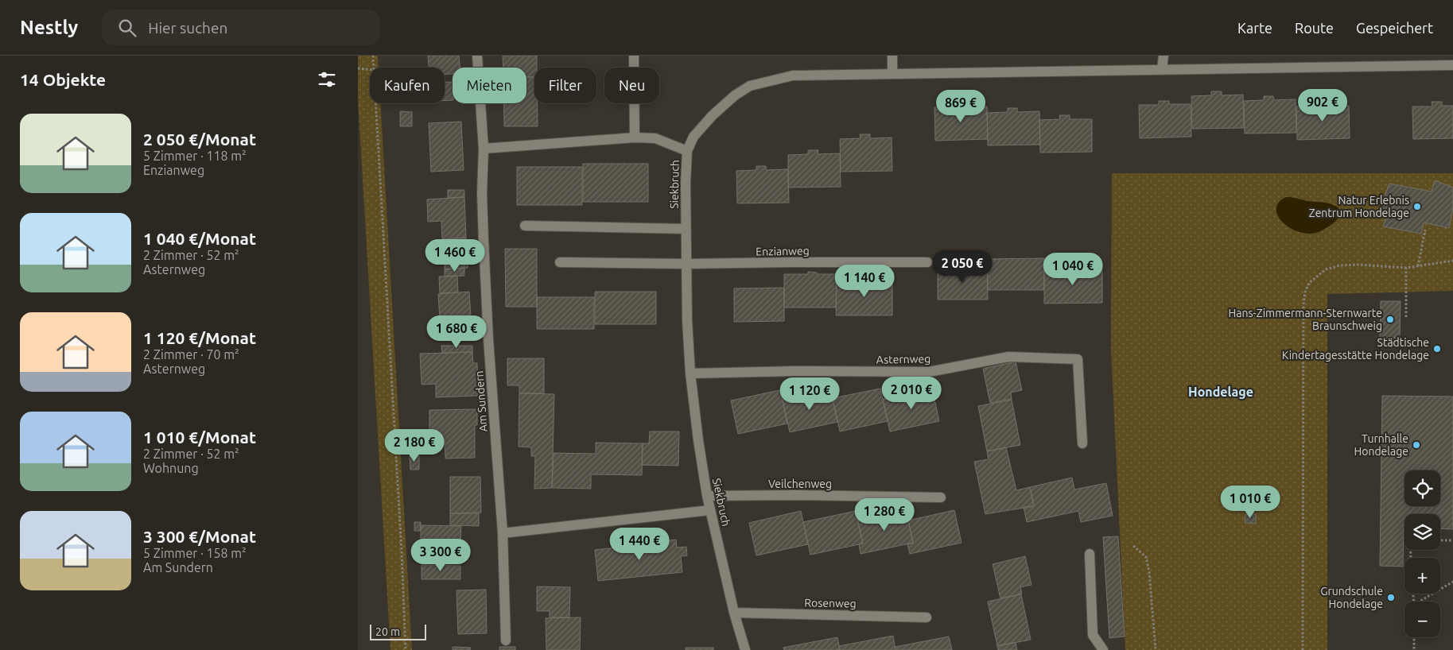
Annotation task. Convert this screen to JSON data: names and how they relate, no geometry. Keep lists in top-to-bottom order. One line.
{"streets":{"street":["Siekbruch","Enzianweg","Asternweg","Am Sundern","Veilchenweg","Rosenweg"]},"crossings":[["Siekbruch","Enzianweg"],["Siekbruch","Asternweg"],["Siekbruch","Veilchenweg"],["Siekbruch","Rosenweg"]],"districts":["Hondelage"],"places":["Natur Erlebnis Zentrum Hondelage","Hans-Zimmermann-Sternwarte Braunschweig","Städtische Kindertagesstätte Hondelage","Turnhalle Hondelage","Grundschule Hondelage"],"scale_bar":"20 m","page":{"header":"Nestly","search":"Hier suchen","nav":["Karte","Route","Gespeichert"],"heading":"14 Objekte","chip":["Kaufen","Mieten","Filter","Neu"],"price":["902 €","869 €","1 460 €","2 050 €","1 040 €","1 140 €","1 680 €","2 010 €","1 120 €","2 180 €","1 010 €","1 280 €","1 440 €","3 300 €"],"list":[{"name":"2 050 €/Monat","note":"5 Zimmer · 118 m² · Enzianweg"},{"name":"1 040 €/Monat","note":"2 Zimmer · 52 m² · Asternweg"},{"name":"1 120 €/Monat","note":"2 Zimmer · 70 m² · Asternweg"},{"name":"1 010 €/Monat","note":"2 Zimmer · 52 m² · Wohnung"},{"name":"3 300 €/Monat","note":"5 Zimmer · 158 m² · Am Sundern"}],"map_buttons":["+","−"],"scale":"20 m"}}
